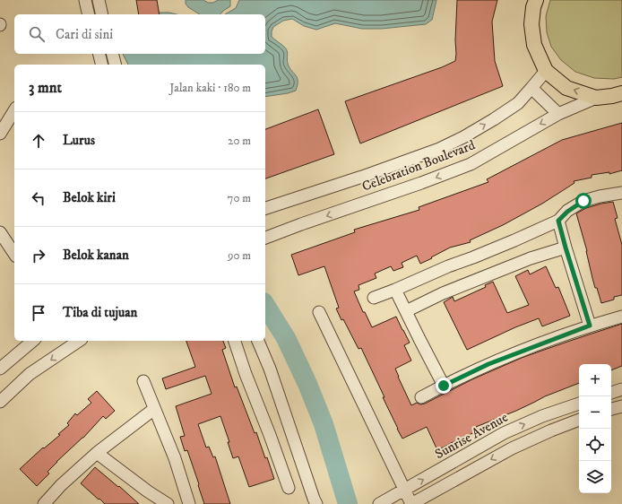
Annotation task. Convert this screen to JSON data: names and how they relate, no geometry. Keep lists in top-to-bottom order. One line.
{"streets":{"street":["Celebration Boulevard","Sunrise Avenue"]},"page":{"search":"Cari di sini","heading":["3 mnt","Jalan kaki · 180 m"],"list":[["Lurus","20 m"],["Belok kiri","70 m"],["Belok kanan","90 m"],"Tiba di tujuan"],"map_buttons":["+","−"]}}
